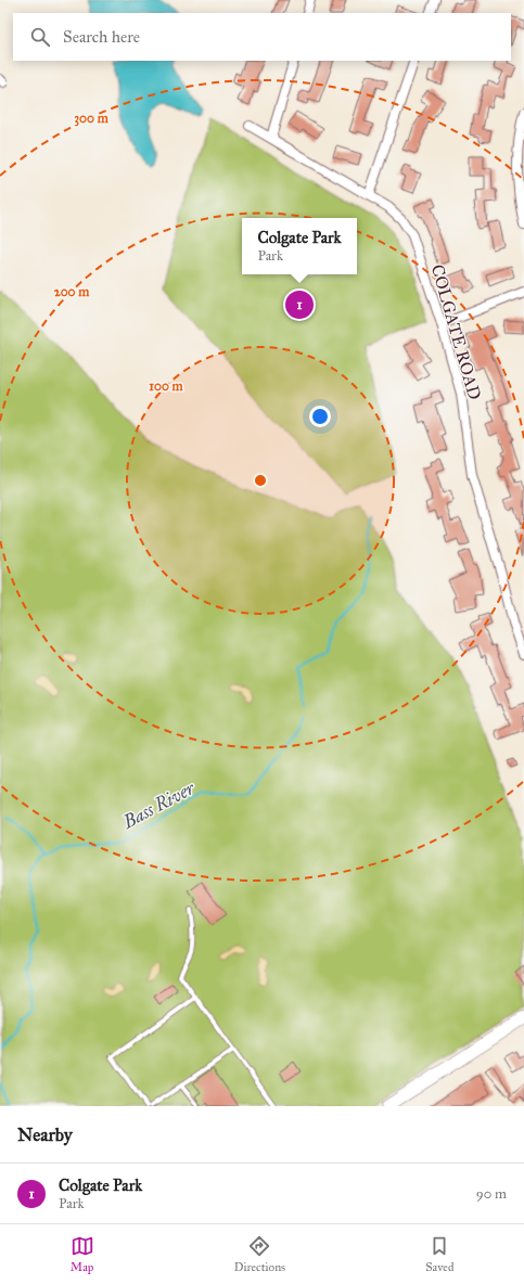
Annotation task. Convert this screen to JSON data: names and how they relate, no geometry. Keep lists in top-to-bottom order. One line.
{"streets":{"street":["COLGATE ROAD"]},"water":["Bass River"],"page":{"search":"Search here","popup":["Colgate Park","Park"],"pins":"1","heading":"Nearby","list":[{"mark":"1","name":"Colgate Park","note":"Park","value":"90 m"}],"nav":["Map","Directions","Saved"]},"rings":["300 m","200 m","100 m"]}
